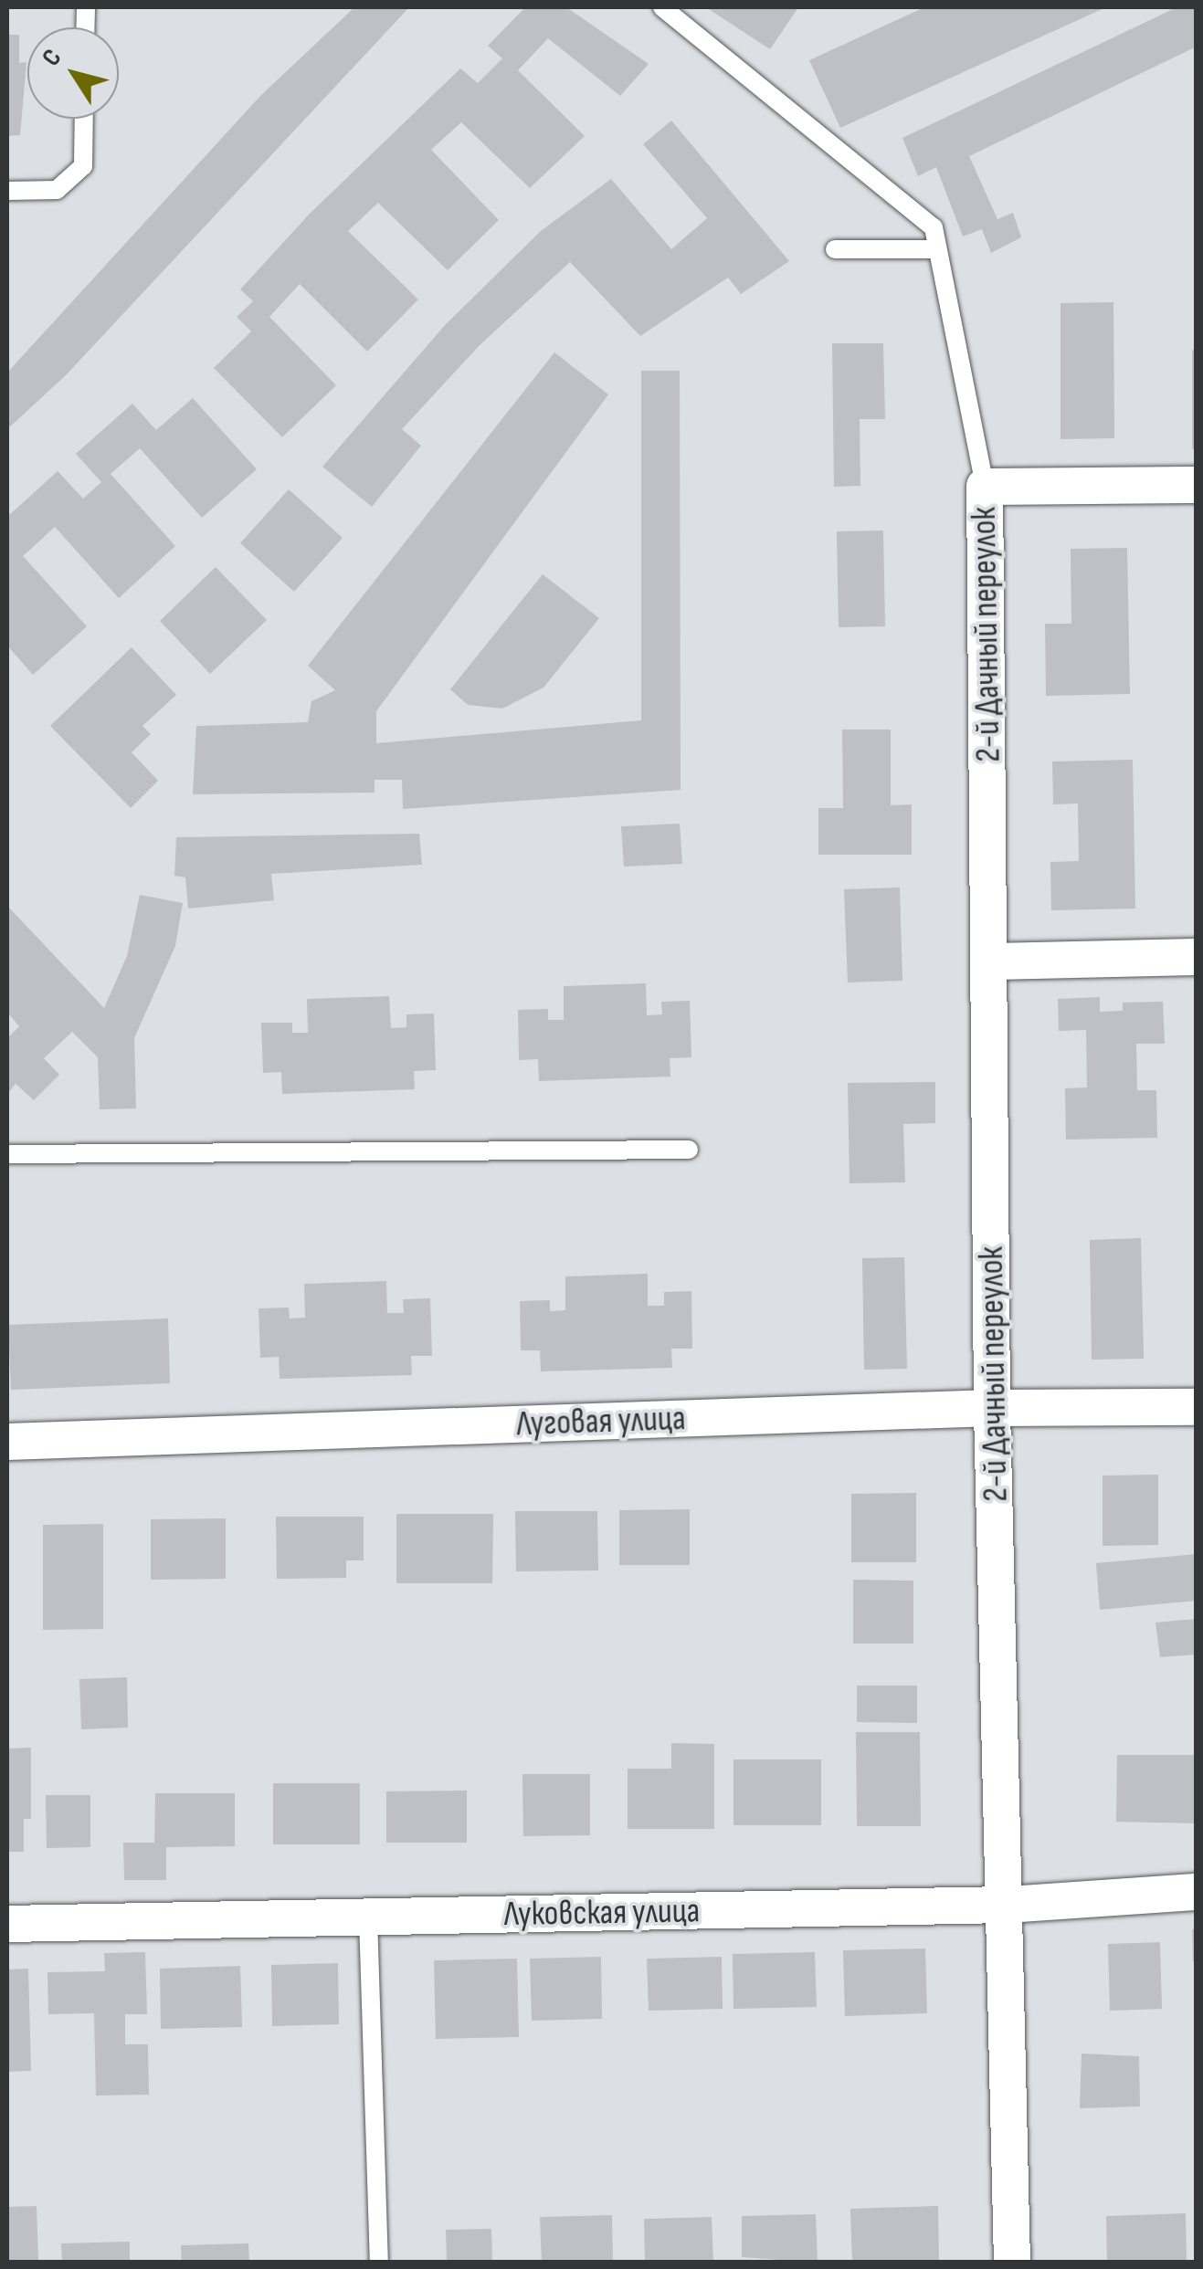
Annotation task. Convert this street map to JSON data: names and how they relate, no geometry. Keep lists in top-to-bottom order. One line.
{"streets":{"street":["2-й Дачный переулок","Луговая улица","Луковская улица"]},"crossings":[["2-й Дачный переулок","Луговая улица"],["2-й Дачный переулок","Луковская улица"]],"north":"top left"}
